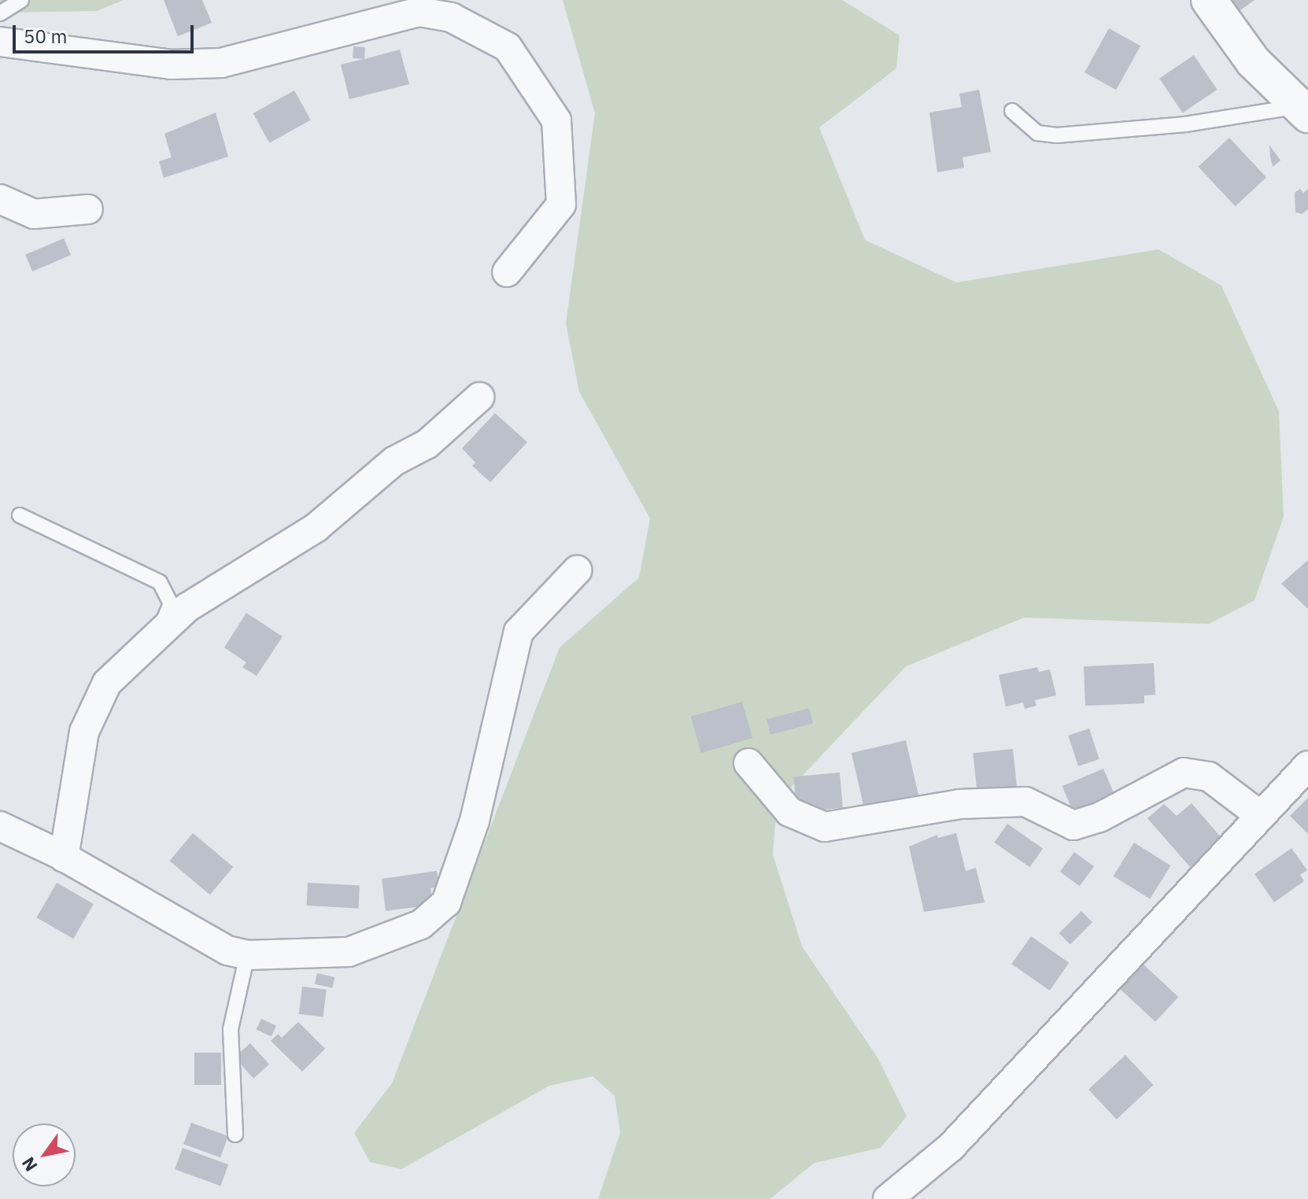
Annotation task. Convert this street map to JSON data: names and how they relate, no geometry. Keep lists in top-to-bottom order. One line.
{"scale_bar":"50 m","north":"bottom left"}
